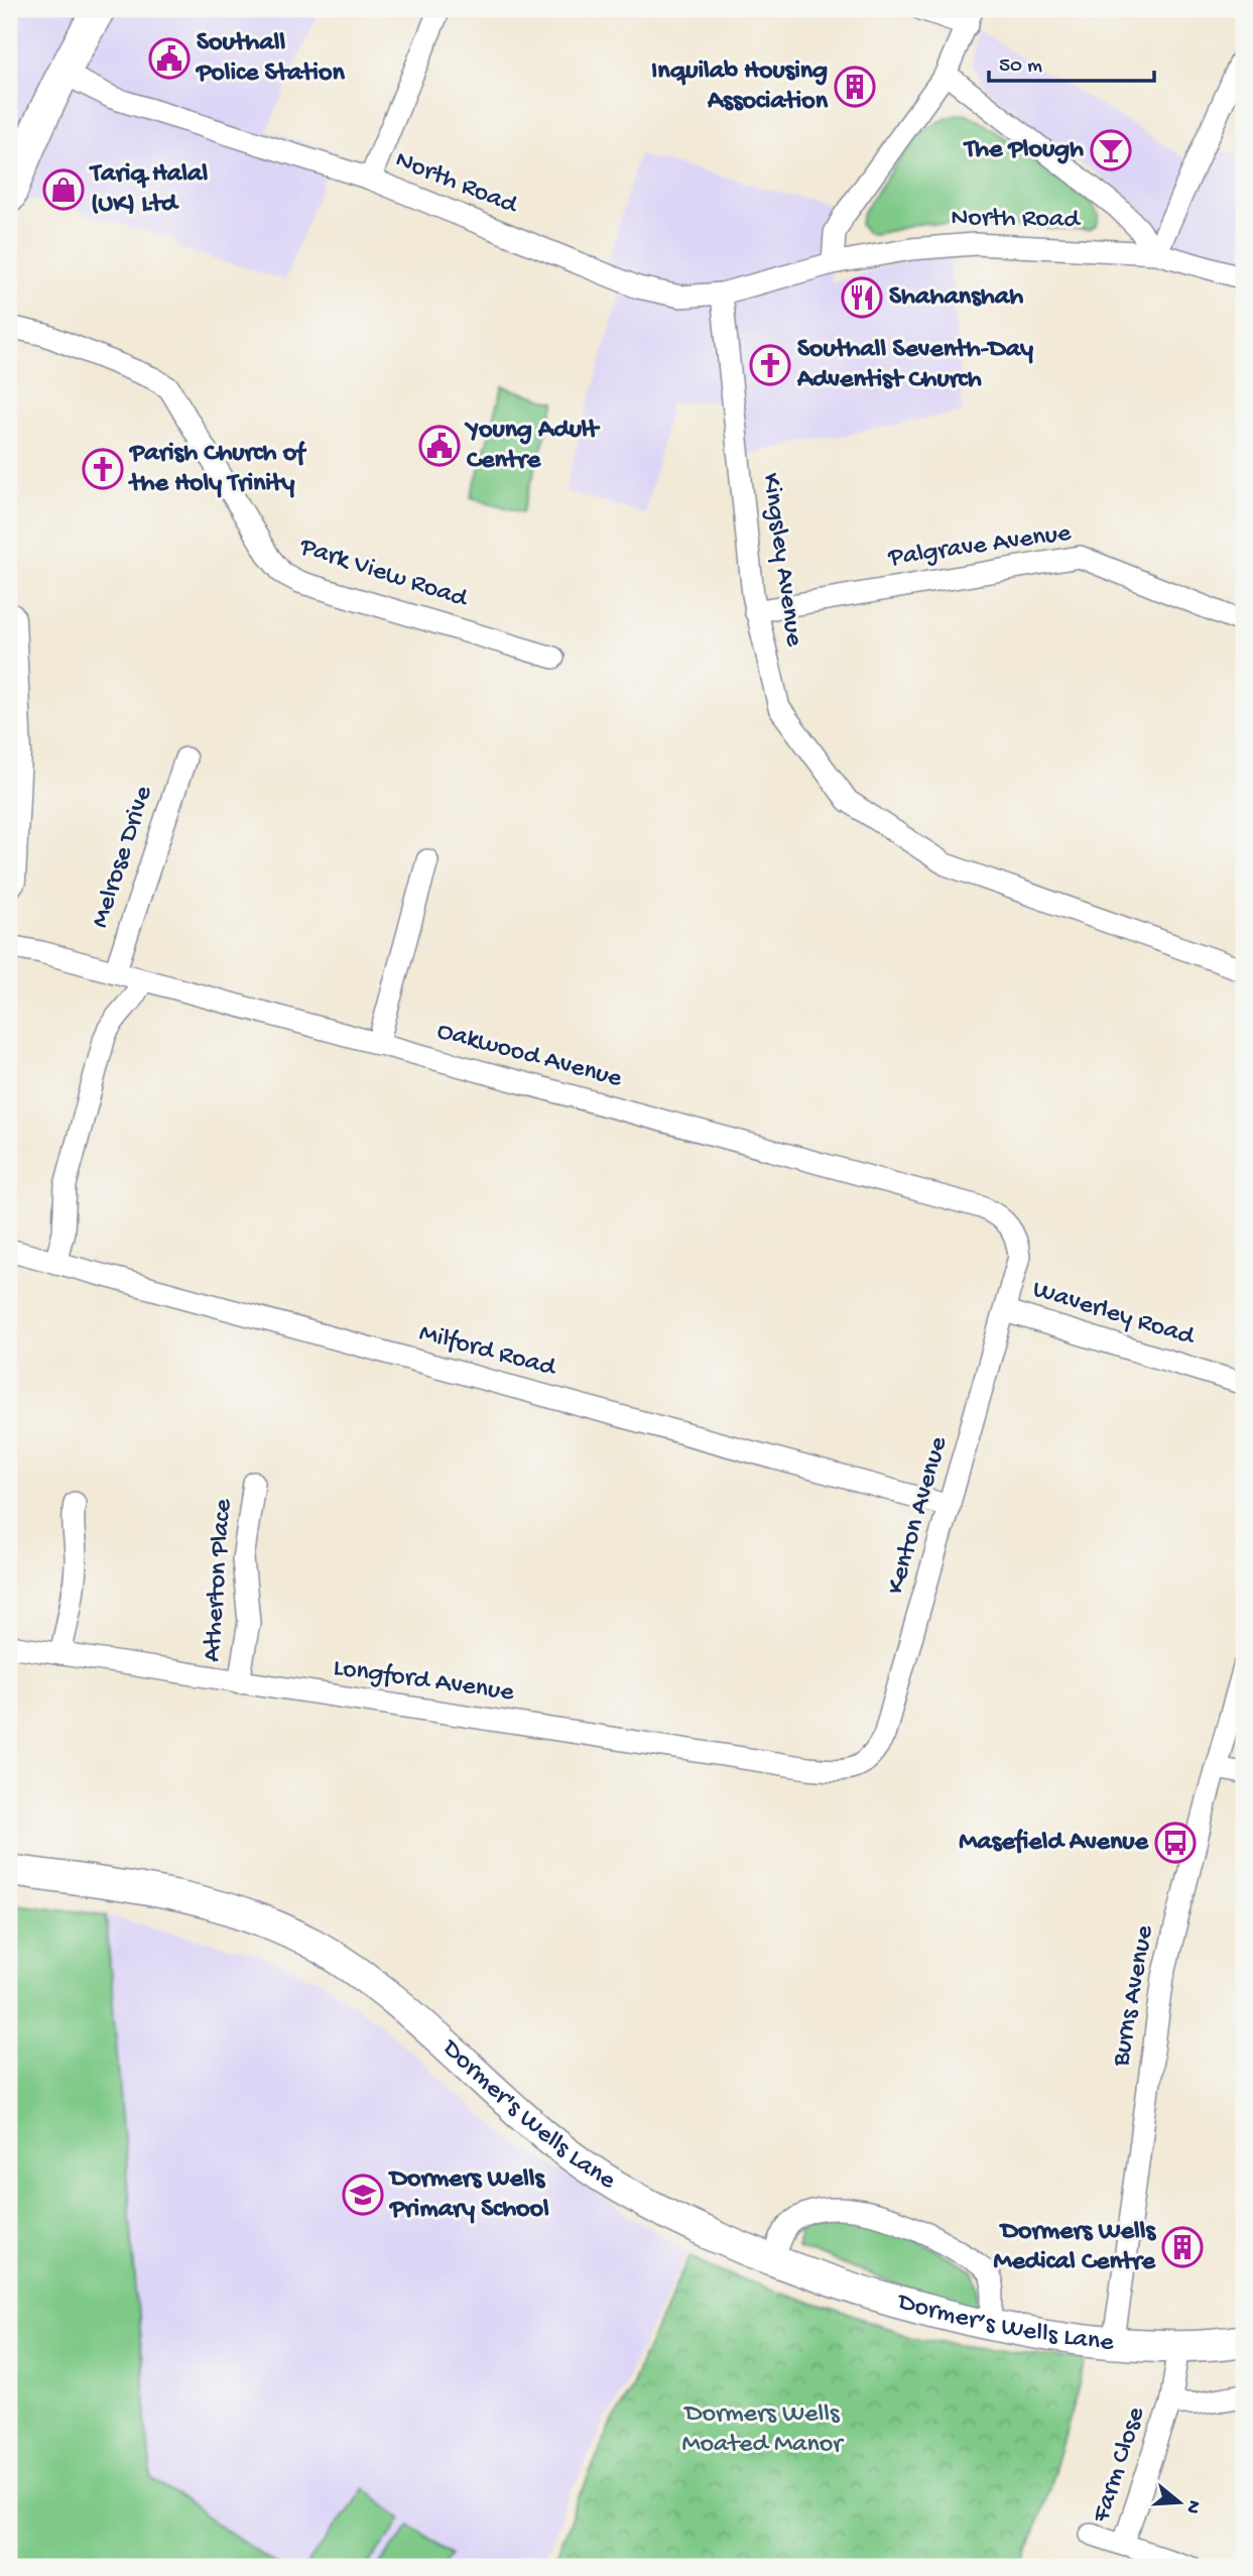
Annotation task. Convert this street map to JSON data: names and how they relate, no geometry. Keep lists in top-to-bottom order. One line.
{"streets":{"street":["North Road","Palgrave Avenue","Kingsley Avenue","Park View Road","Melrose Drive","Oakwood Avenue","Waverley Road","Milford Road","Kenton Avenue","Atherton Place","Longford Avenue","Burns Avenue","Dormer's Wells Lane","Dormer’s Wells Lane","Farm Close"]},"crossings":[["North Road","Kingsley Avenue"],["Palgrave Avenue","Kingsley Avenue"],["Melrose Drive","Oakwood Avenue"],["Oakwood Avenue","Kenton Avenue"],["Waverley Road","Kenton Avenue"],["Milford Road","Kenton Avenue"],["Kenton Avenue","Longford Avenue"],["Atherton Place","Longford Avenue"],["Burns Avenue","Dormer’s Wells Lane"],["Dormer's Wells Lane","Dormer’s Wells Lane"],["Dormer’s Wells Lane","Farm Close"]],"parks":["Dormers Wells Moated Manor"],"places":{"public building":["Southall Police Station","Young Adult Centre"],"building":["Inquilab Housing Association","Dormers Wells Medical Centre"],"bar":["The Plough"],"shop":["Tariq Halal (UK) Ltd"],"restaurant":["Shahanshah"],"church":["Southall Seventh-Day Adventist Church","Parish Church of the Holy Trinity"],"bus stop":["Masefield Avenue"],"school or university":["Dormers Wells Primary School"]},"scale_bar":"50 m","north":"right"}
